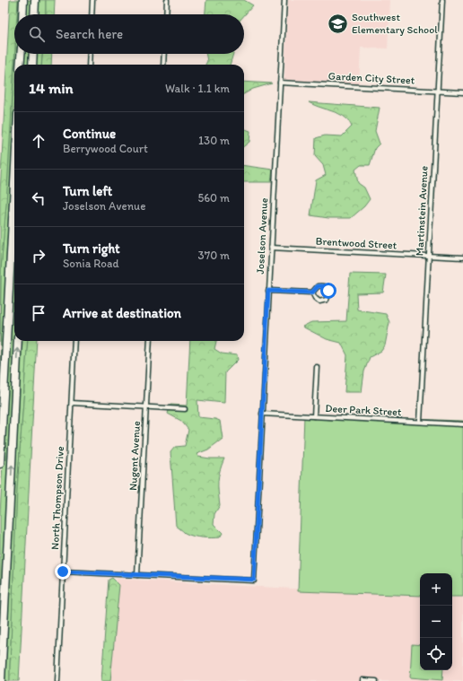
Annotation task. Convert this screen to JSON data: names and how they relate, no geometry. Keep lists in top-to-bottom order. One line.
{"streets":{"street":["Garden City Street","Martinstein Avenue","Joselson Avenue","Brentwood Street","Deer Park Street","Nugent Avenue","North Thompson Drive"]},"crossings":[["Garden City Street","Martinstein Avenue"],["Garden City Street","Joselson Avenue"],["Martinstein Avenue","Brentwood Street"],["Martinstein Avenue","Deer Park Street"],["Joselson Avenue","Brentwood Street"],["Joselson Avenue","Deer Park Street"],["Joselson Avenue","Nugent Avenue"]],"places":{"school or university":["Southwest Elementary School"]},"page":{"search":"Search here","heading":["14 min","Walk · 1.1 km"],"list":[["Continue","Berrywood Court","130 m"],["Turn left","Joselson Avenue","560 m"],["Turn right","Sonia Road","370 m"],"Arrive at destination"],"map_buttons":["+","−"]}}
